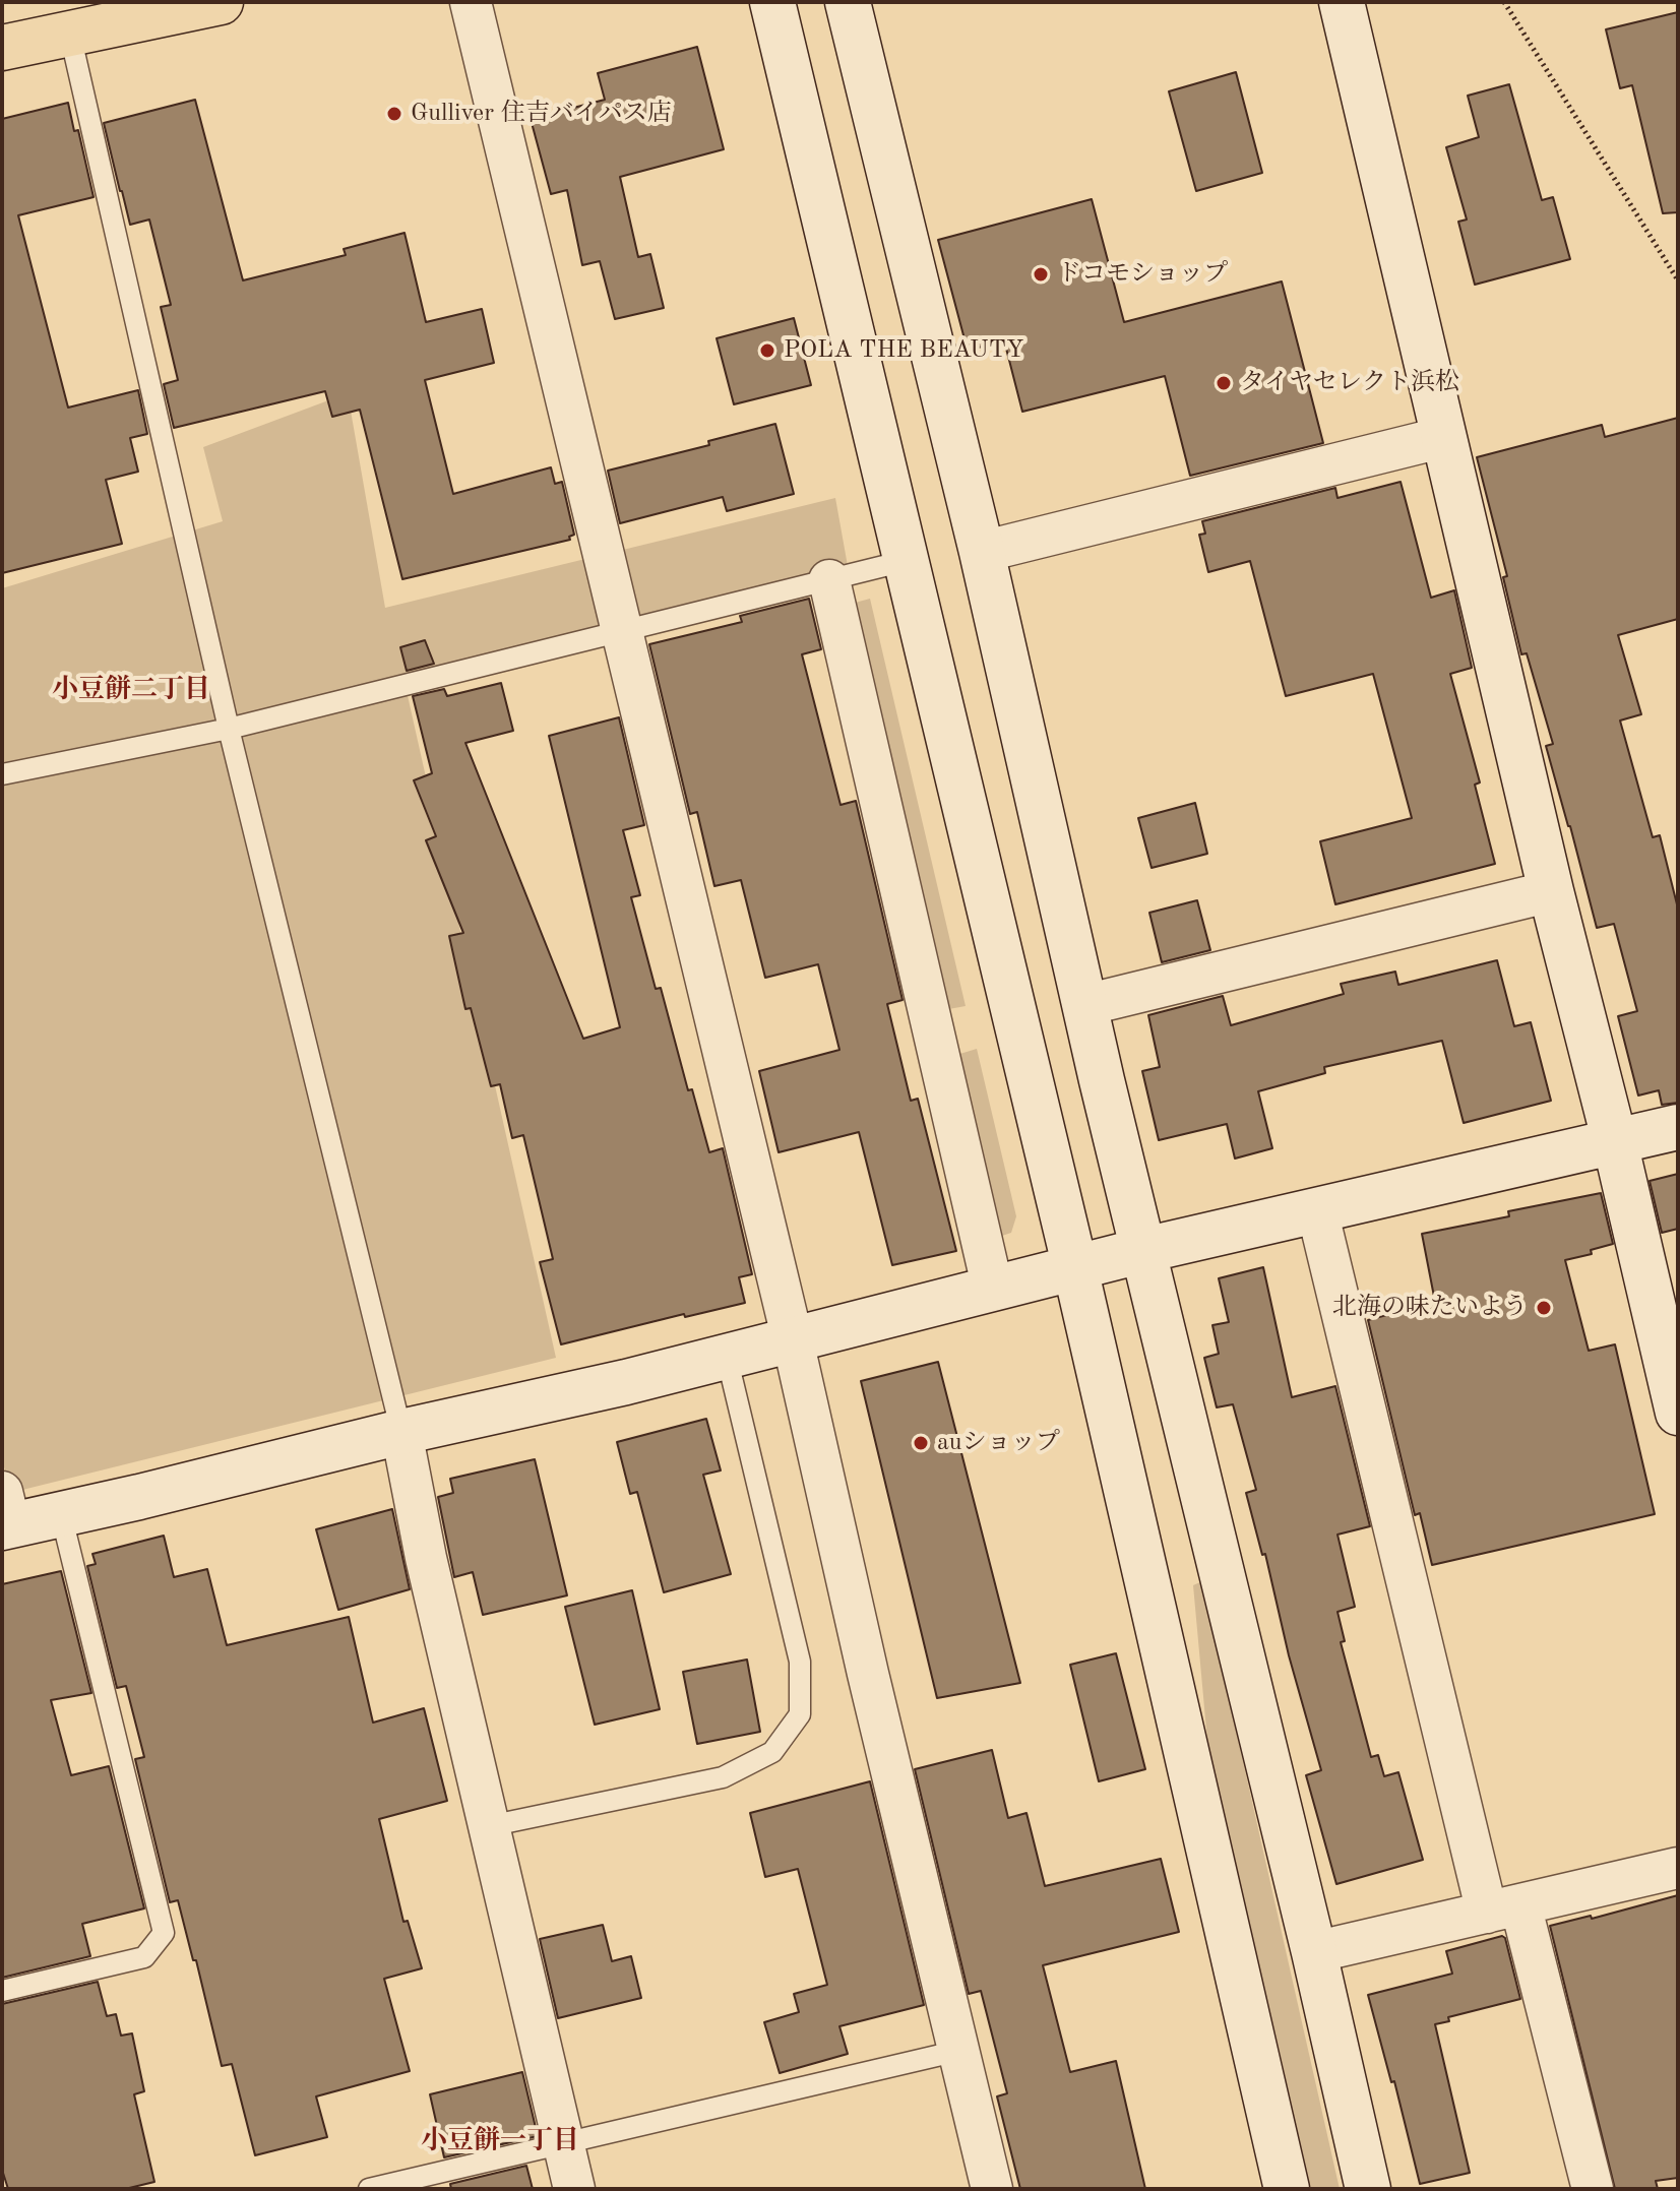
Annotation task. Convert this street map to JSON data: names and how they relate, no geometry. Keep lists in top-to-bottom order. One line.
{"districts":["小豆餅二丁目","小豆餅一丁目"],"places":["Gulliver 住吉バイパス店","ドコモショップ","POLA THE BEAUTY","タイヤセレクト浜松","北海の味たいよう","auショップ"]}
